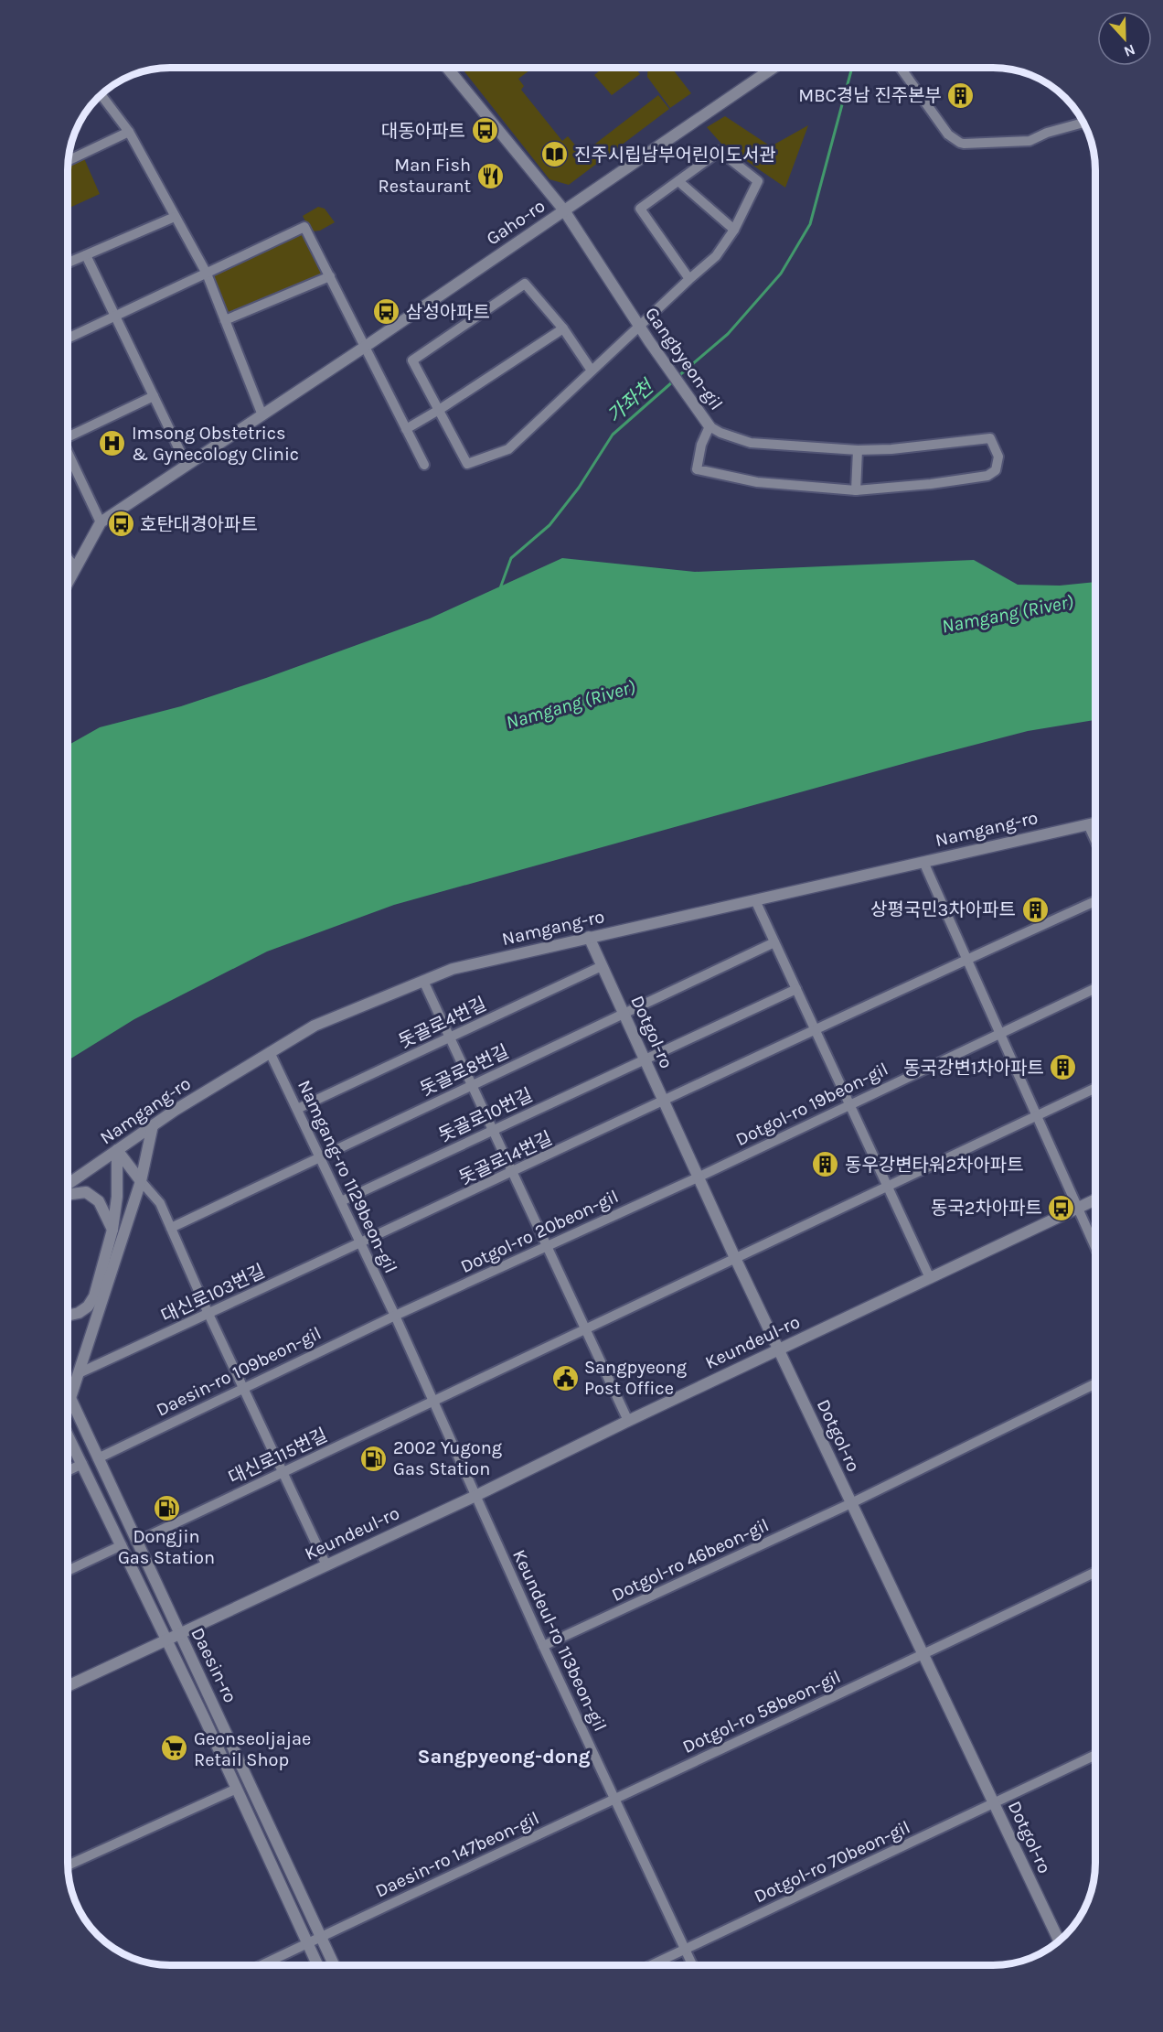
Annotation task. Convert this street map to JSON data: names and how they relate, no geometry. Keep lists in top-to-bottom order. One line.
{"streets":{"street":["Gaho-ro","Gangbyeon-gil","Namgang-ro","돗골로4번길","Dotgol-ro","돗골로8번길","Dotgol-ro 19beon-gil","돗골로10번길","돗골로14번길","Namgang-ro 1129beon-gil","Dotgol-ro 20beon-gil","대신로103번길","Keundeul-ro","Daesin-ro 109beon-gil","대신로115번길","Dotgol-ro 46beon-gil","Keundeul-ro 113beon-gil","Daesin-ro","Dotgol-ro 58beon-gil","Daesin-ro 147beon-gil","Dotgol-ro 70beon-gil"]},"crossings":[["Gaho-ro","Gangbyeon-gil"],["Namgang-ro","Dotgol-ro"],["Namgang-ro","Namgang-ro 1129beon-gil"],["돗골로4번길","Dotgol-ro"],["돗골로4번길","Namgang-ro 1129beon-gil"],["Dotgol-ro","돗골로8번길"],["Dotgol-ro","Dotgol-ro 19beon-gil"],["Dotgol-ro","돗골로10번길"],["Dotgol-ro","돗골로14번길"],["Dotgol-ro","Dotgol-ro 20beon-gil"],["Dotgol-ro","Keundeul-ro"],["Dotgol-ro","대신로115번길"],["Dotgol-ro","Dotgol-ro 46beon-gil"],["Dotgol-ro","Dotgol-ro 58beon-gil"],["Dotgol-ro","Dotgol-ro 70beon-gil"],["돗골로8번길","Namgang-ro 1129beon-gil"],["Dotgol-ro 19beon-gil","Dotgol-ro 20beon-gil"],["돗골로10번길","Namgang-ro 1129beon-gil"],["돗골로14번길","Namgang-ro 1129beon-gil"],["돗골로14번길","대신로103번길"],["Namgang-ro 1129beon-gil","Dotgol-ro 20beon-gil"],["Namgang-ro 1129beon-gil","대신로103번길"],["Namgang-ro 1129beon-gil","Daesin-ro 109beon-gil"],["Namgang-ro 1129beon-gil","대신로115번길"],["Namgang-ro 1129beon-gil","Keundeul-ro 113beon-gil"],["Dotgol-ro 20beon-gil","Daesin-ro 109beon-gil"],["Keundeul-ro","Keundeul-ro 113beon-gil"],["Keundeul-ro","Daesin-ro"],["Daesin-ro 109beon-gil","Daesin-ro"],["대신로115번길","Keundeul-ro 113beon-gil"],["대신로115번길","Daesin-ro"],["Dotgol-ro 46beon-gil","Keundeul-ro 113beon-gil"],["Keundeul-ro 113beon-gil","Dotgol-ro 58beon-gil"],["Keundeul-ro 113beon-gil","Daesin-ro 147beon-gil"],["Keundeul-ro 113beon-gil","Dotgol-ro 70beon-gil"],["Daesin-ro","Daesin-ro 147beon-gil"],["Dotgol-ro 58beon-gil","Daesin-ro 147beon-gil"]],"districts":["Sangpyeong-dong"],"water":["가좌천","Namgang (River)"],"places":{"building":["MBC경남 진주본부","상평국민3차아파트","동국강변1차아파트","동우강변타워2차아파트"],"bus stop":["대동아파트","삼성아파트","호탄대경아파트","동국2차아파트"],"library":["진주시립남부어린이도서관"],"restaurant":["Man Fish Restaurant"],"hospital":["Imsong Obstetrics & Gynecology Clinic"],"public building":["Sangpyeong Post Office"],"fuel station":["2002 Yugong Gas Station","Dongjin Gas Station"],"supermarket":["Geonseoljajae Retail Shop"]},"north":"bottom"}
